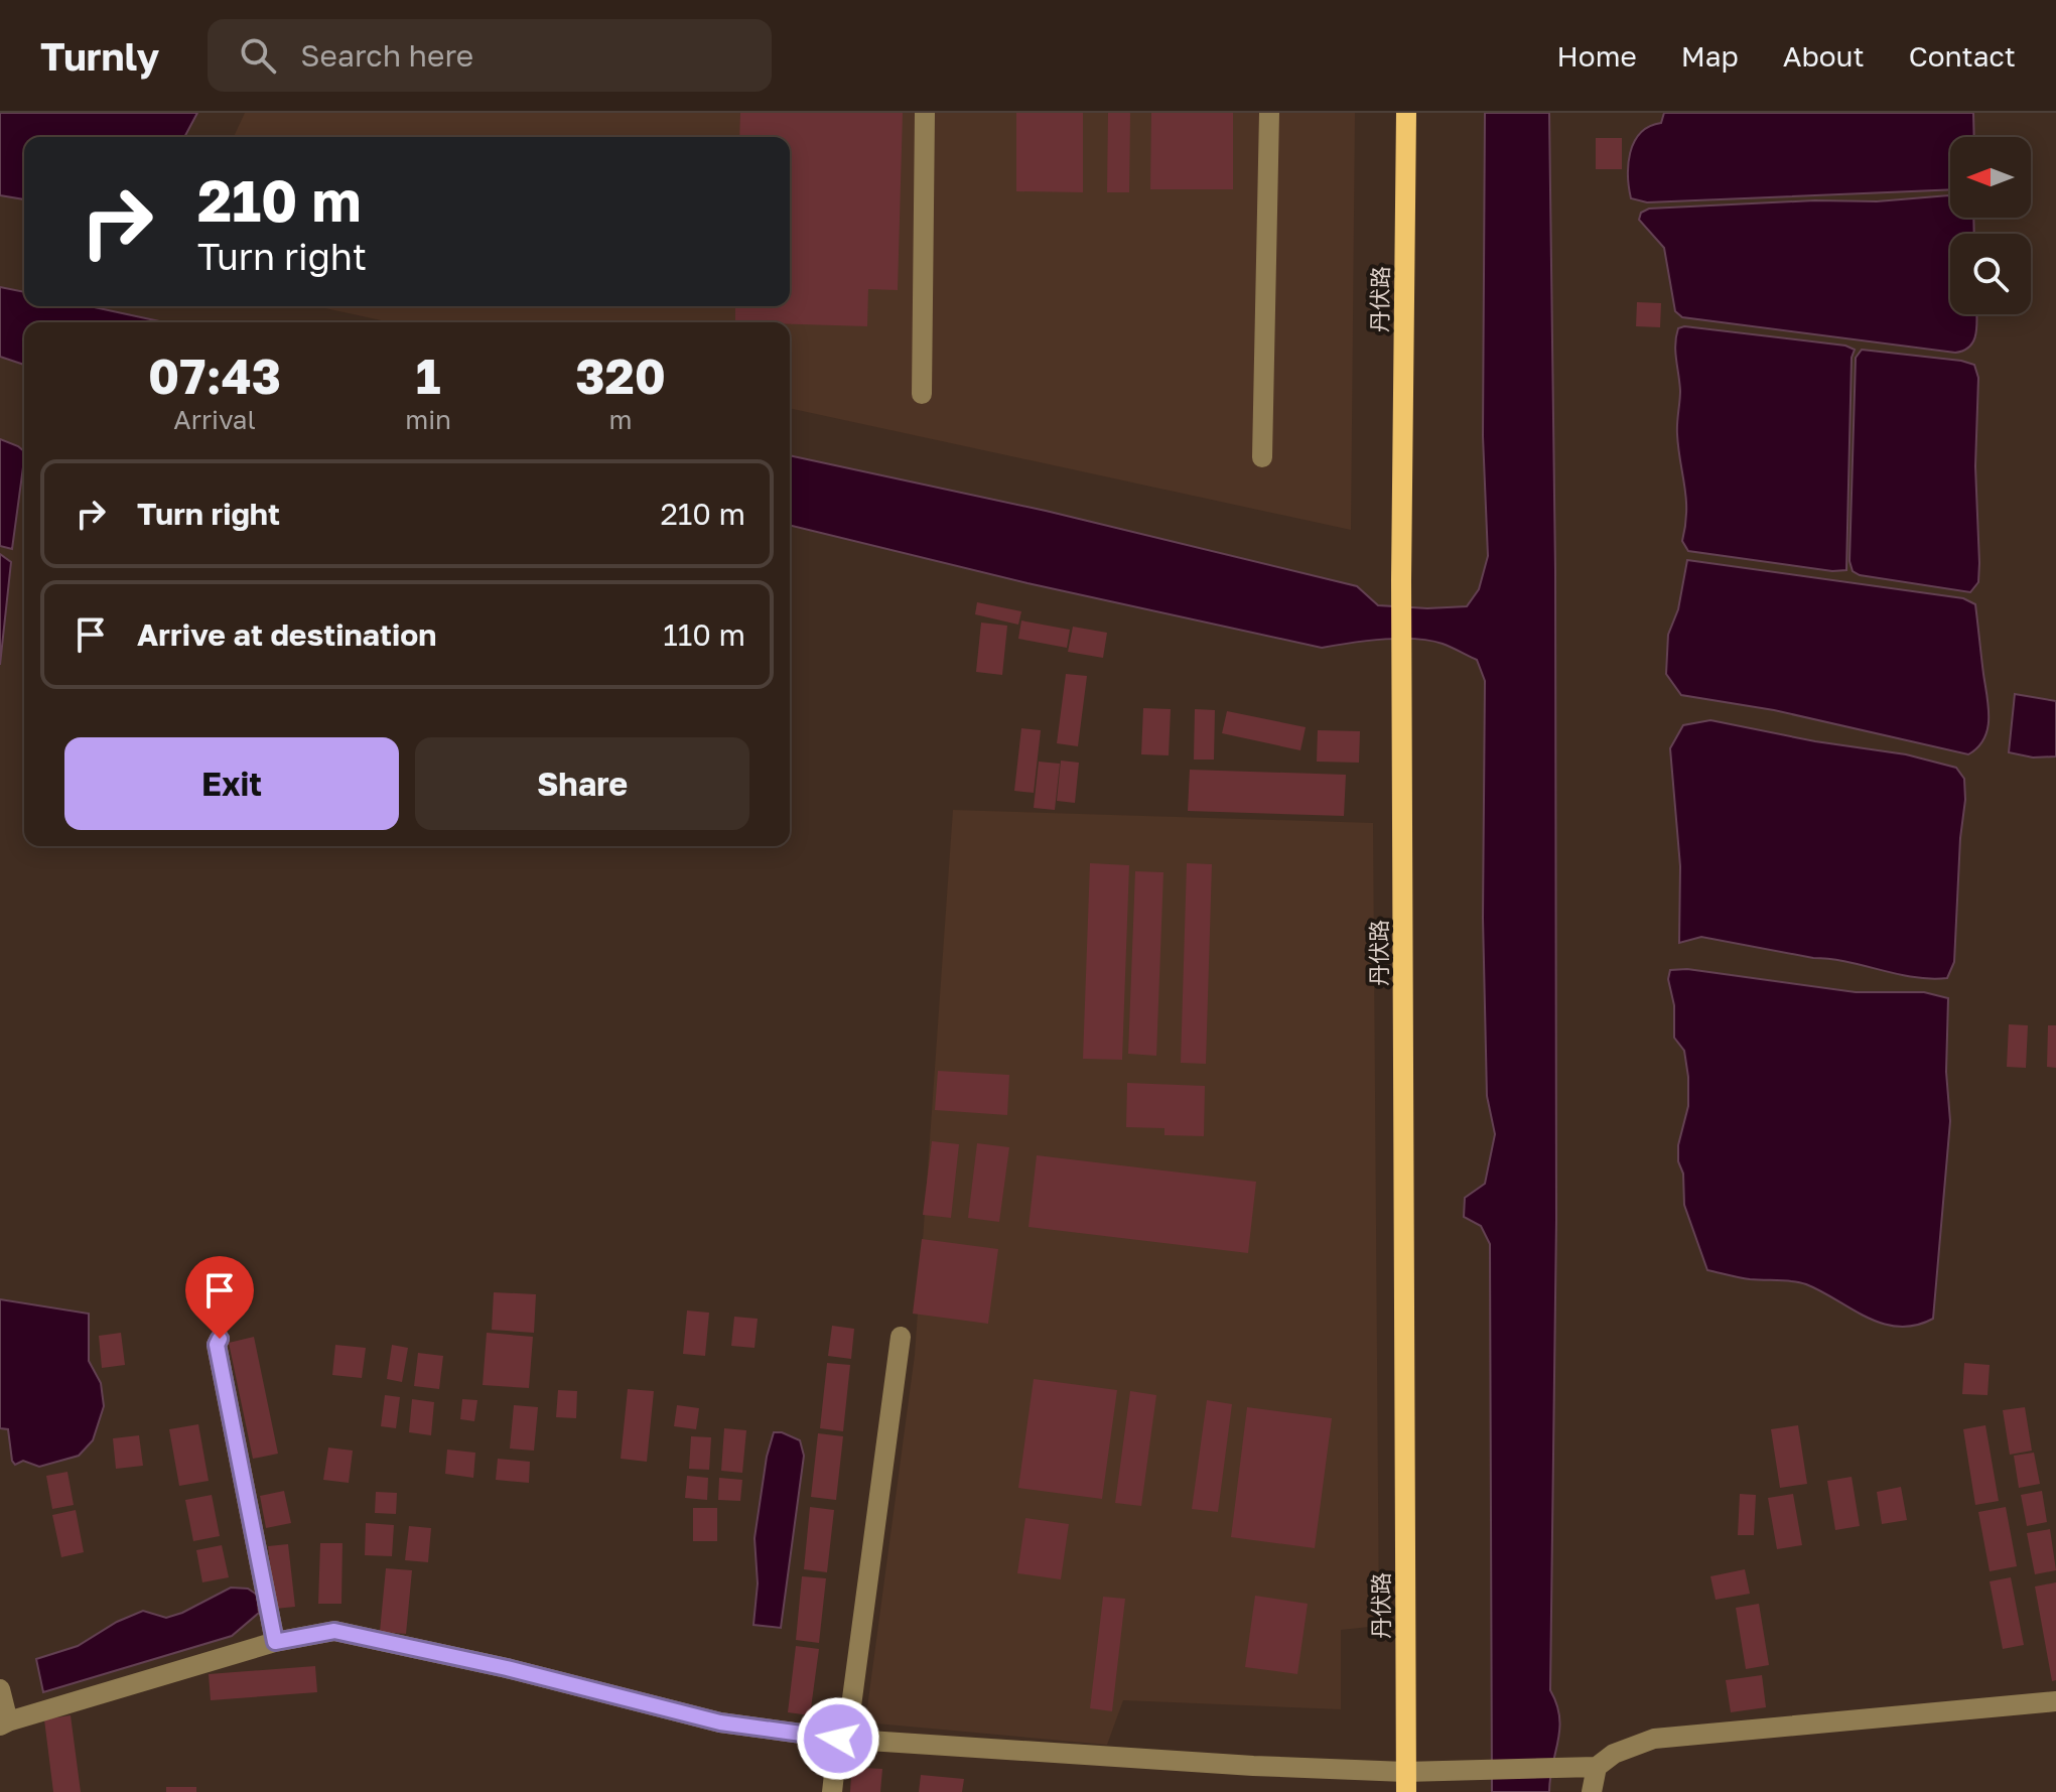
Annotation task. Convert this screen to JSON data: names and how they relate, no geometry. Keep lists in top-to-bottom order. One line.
{"streets":{"main road":["丹伏路"]},"north":"left","page":{"header":"Turnly","search":"Search here","nav":["Home","Map","About","Contact"],"turn":["210 m","Turn right"],"eta":["07:43","Arrival","1","min","320","m"],"list":[{"name":"Turn right","value":"210 m"},{"name":"Arrive at destination","value":"110 m"}],"buttons":["Exit","Share"]}}
